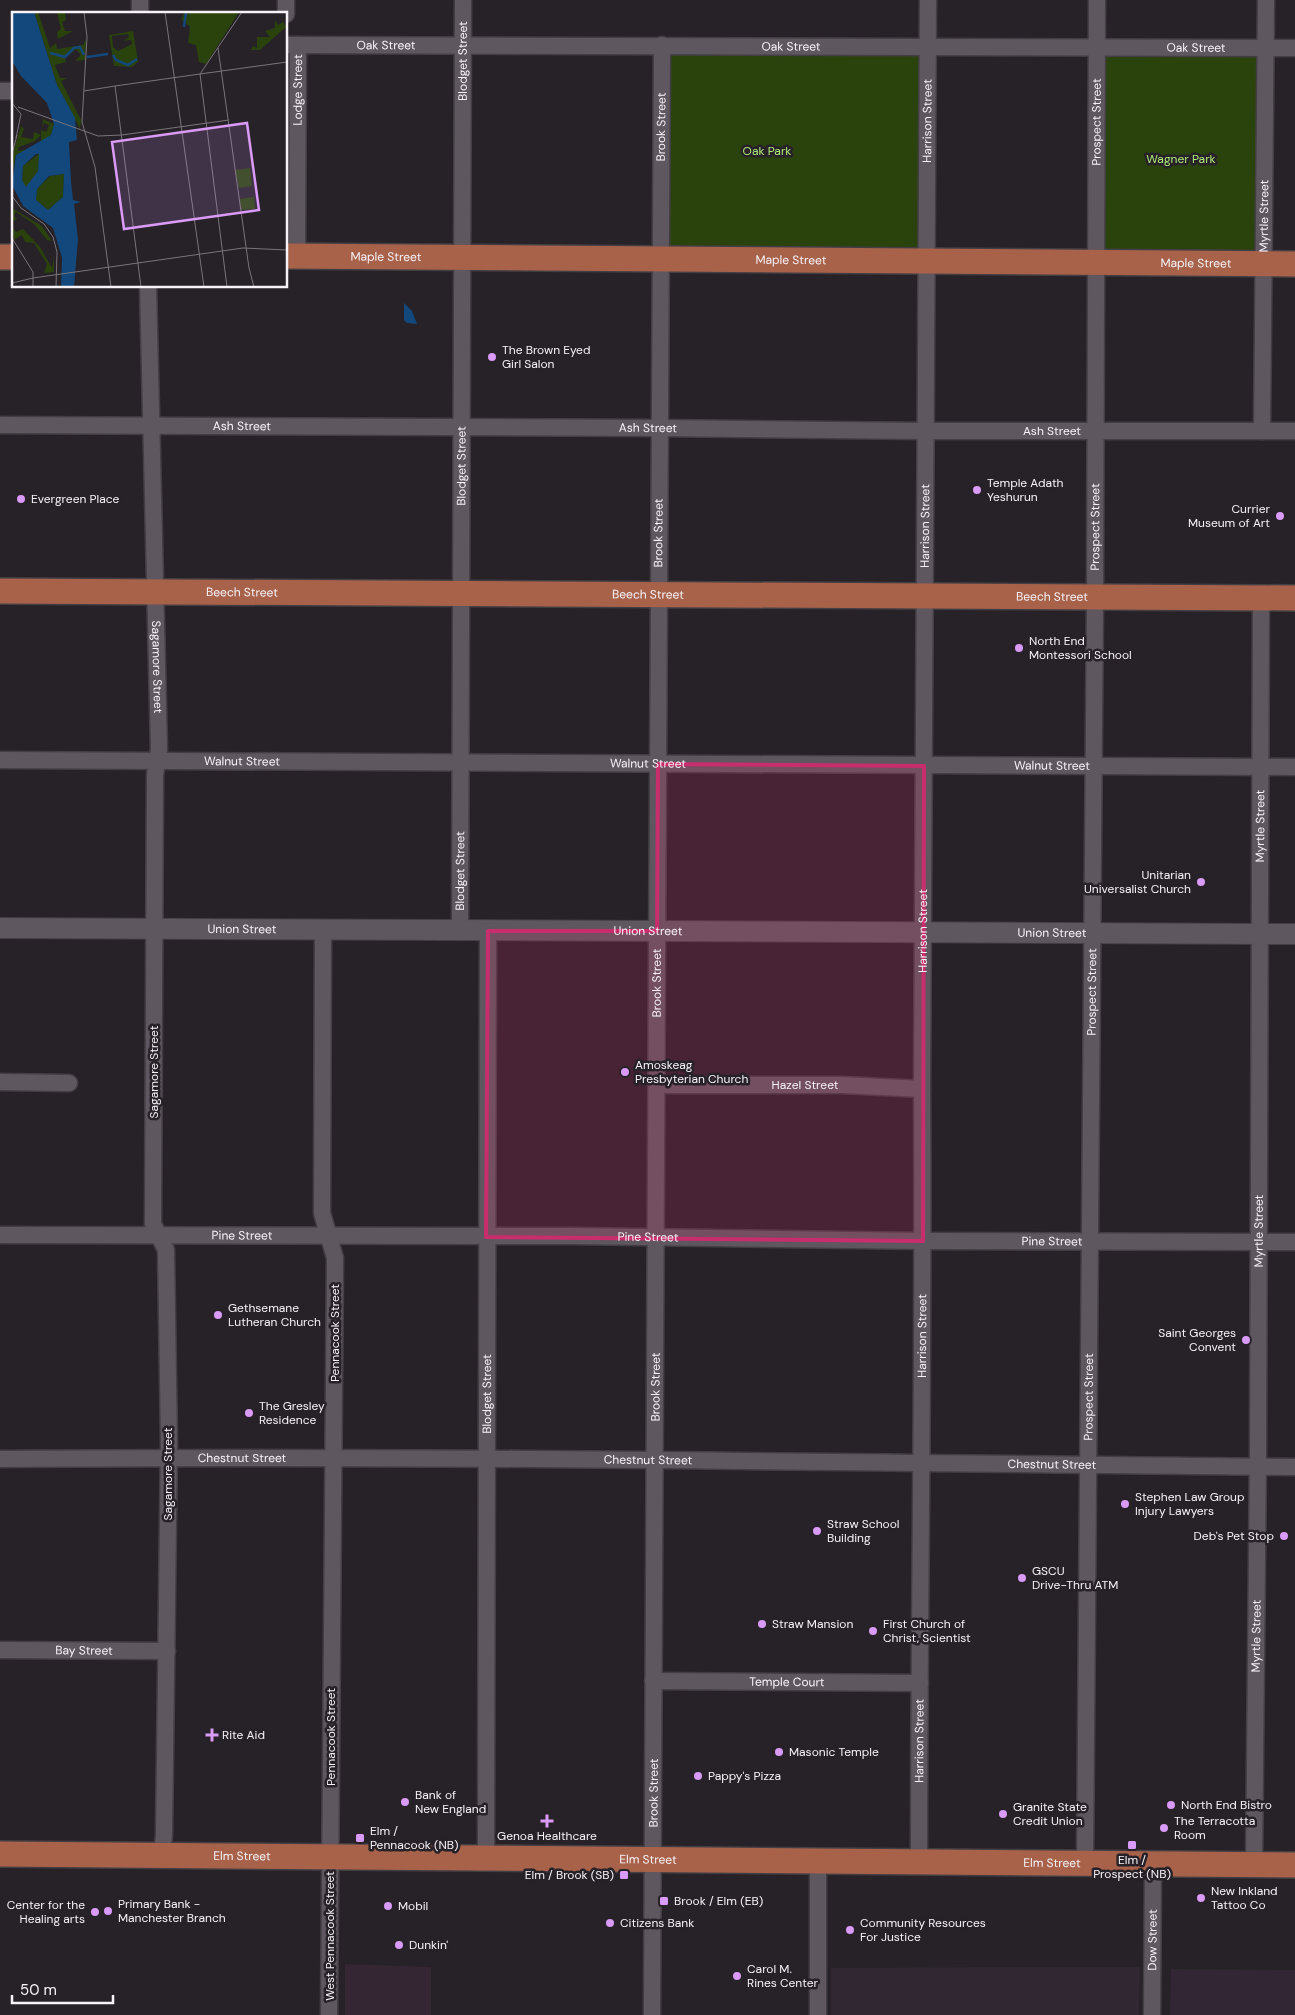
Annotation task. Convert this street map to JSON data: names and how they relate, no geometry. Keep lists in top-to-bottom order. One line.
{"streets":{"main road":["Maple Street","Beech Street","Elm Street"],"street":["Oak Street","Blodget Street","Lodge Street","Harrison Street","Prospect Street","Brook Street","Myrtle Street","Ash Street","Sagamore Street","Walnut Street","Union Street","Hazel Street","Pine Street","Pennacook Street","Chestnut Street","Bay Street","Temple Court","West Pennacook Street","Dow Street"]},"crossings":[["Oak Street","Blodget Street"],["Oak Street","Lodge Street"],["Oak Street","Harrison Street"],["Oak Street","Prospect Street"],["Oak Street","Brook Street"],["Oak Street","Myrtle Street"],["Blodget Street","Maple Street"],["Blodget Street","Ash Street"],["Blodget Street","Beech Street"],["Blodget Street","Walnut Street"],["Blodget Street","Union Street"],["Blodget Street","Pine Street"],["Blodget Street","Chestnut Street"],["Blodget Street","Elm Street"],["Lodge Street","Maple Street"],["Harrison Street","Maple Street"],["Harrison Street","Ash Street"],["Harrison Street","Beech Street"],["Harrison Street","Walnut Street"],["Harrison Street","Union Street"],["Harrison Street","Hazel Street"],["Harrison Street","Pine Street"],["Harrison Street","Chestnut Street"],["Harrison Street","Temple Court"],["Harrison Street","Elm Street"],["Prospect Street","Maple Street"],["Prospect Street","Ash Street"],["Prospect Street","Beech Street"],["Prospect Street","Walnut Street"],["Prospect Street","Union Street"],["Prospect Street","Pine Street"],["Prospect Street","Chestnut Street"],["Prospect Street","Elm Street"],["Brook Street","Maple Street"],["Brook Street","Ash Street"],["Brook Street","Beech Street"],["Brook Street","Walnut Street"],["Brook Street","Union Street"],["Brook Street","Hazel Street"],["Brook Street","Pine Street"],["Brook Street","Chestnut Street"],["Brook Street","Temple Court"],["Brook Street","Elm Street"],["Myrtle Street","Maple Street"],["Myrtle Street","Ash Street"],["Myrtle Street","Beech Street"],["Myrtle Street","Walnut Street"],["Myrtle Street","Union Street"],["Myrtle Street","Pine Street"],["Myrtle Street","Chestnut Street"],["Myrtle Street","Elm Street"],["Ash Street","Sagamore Street"],["Beech Street","Sagamore Street"],["Sagamore Street","Walnut Street"],["Sagamore Street","Union Street"],["Sagamore Street","Pine Street"],["Sagamore Street","Chestnut Street"],["Sagamore Street","Bay Street"],["Sagamore Street","Elm Street"],["Union Street","Pennacook Street"],["Pine Street","Pennacook Street"],["Pennacook Street","Chestnut Street"],["Pennacook Street","Elm Street"],["Pennacook Street","West Pennacook Street"],["Elm Street","West Pennacook Street"],["Elm Street","Dow Street"]],"parks":["Oak Park","Wagner Park"],"places":{"other":["The Brown Eyed Girl Salon","Temple Adath Yeshurun","Evergreen Place","Currier Museum of Art","North End Montessori School","Unitarian Universalist Church","Amoskeag Presbyterian Church","Gethsemane Lutheran Church","Saint Georges Convent","The Gresley Residence","Stephen Law Group Injury Lawyers","Straw School Building","Deb's Pet Stop","GSCU Drive-Thru ATM","Straw Mansion","First Church of Christ, Scientist","Masonic Temple","Pappy's Pizza","Bank of New England","North End Bistro","Granite State Credit Union","The Terracotta Room","New Inkland Tattoo Co","Mobil","Primary Bank - Manchester Branch","Center for the Healing arts","Citizens Bank","Community Resources For Justice","Dunkin'","Carol M. Rines Center"],"health":["Rite Aid","Genoa Healthcare"],"transit":["Elm / Pennacook (NB)","Elm / Prospect (NB)","Elm / Brook (SB)","Brook / Elm (EB)"]},"scale_bar":"50 m"}
